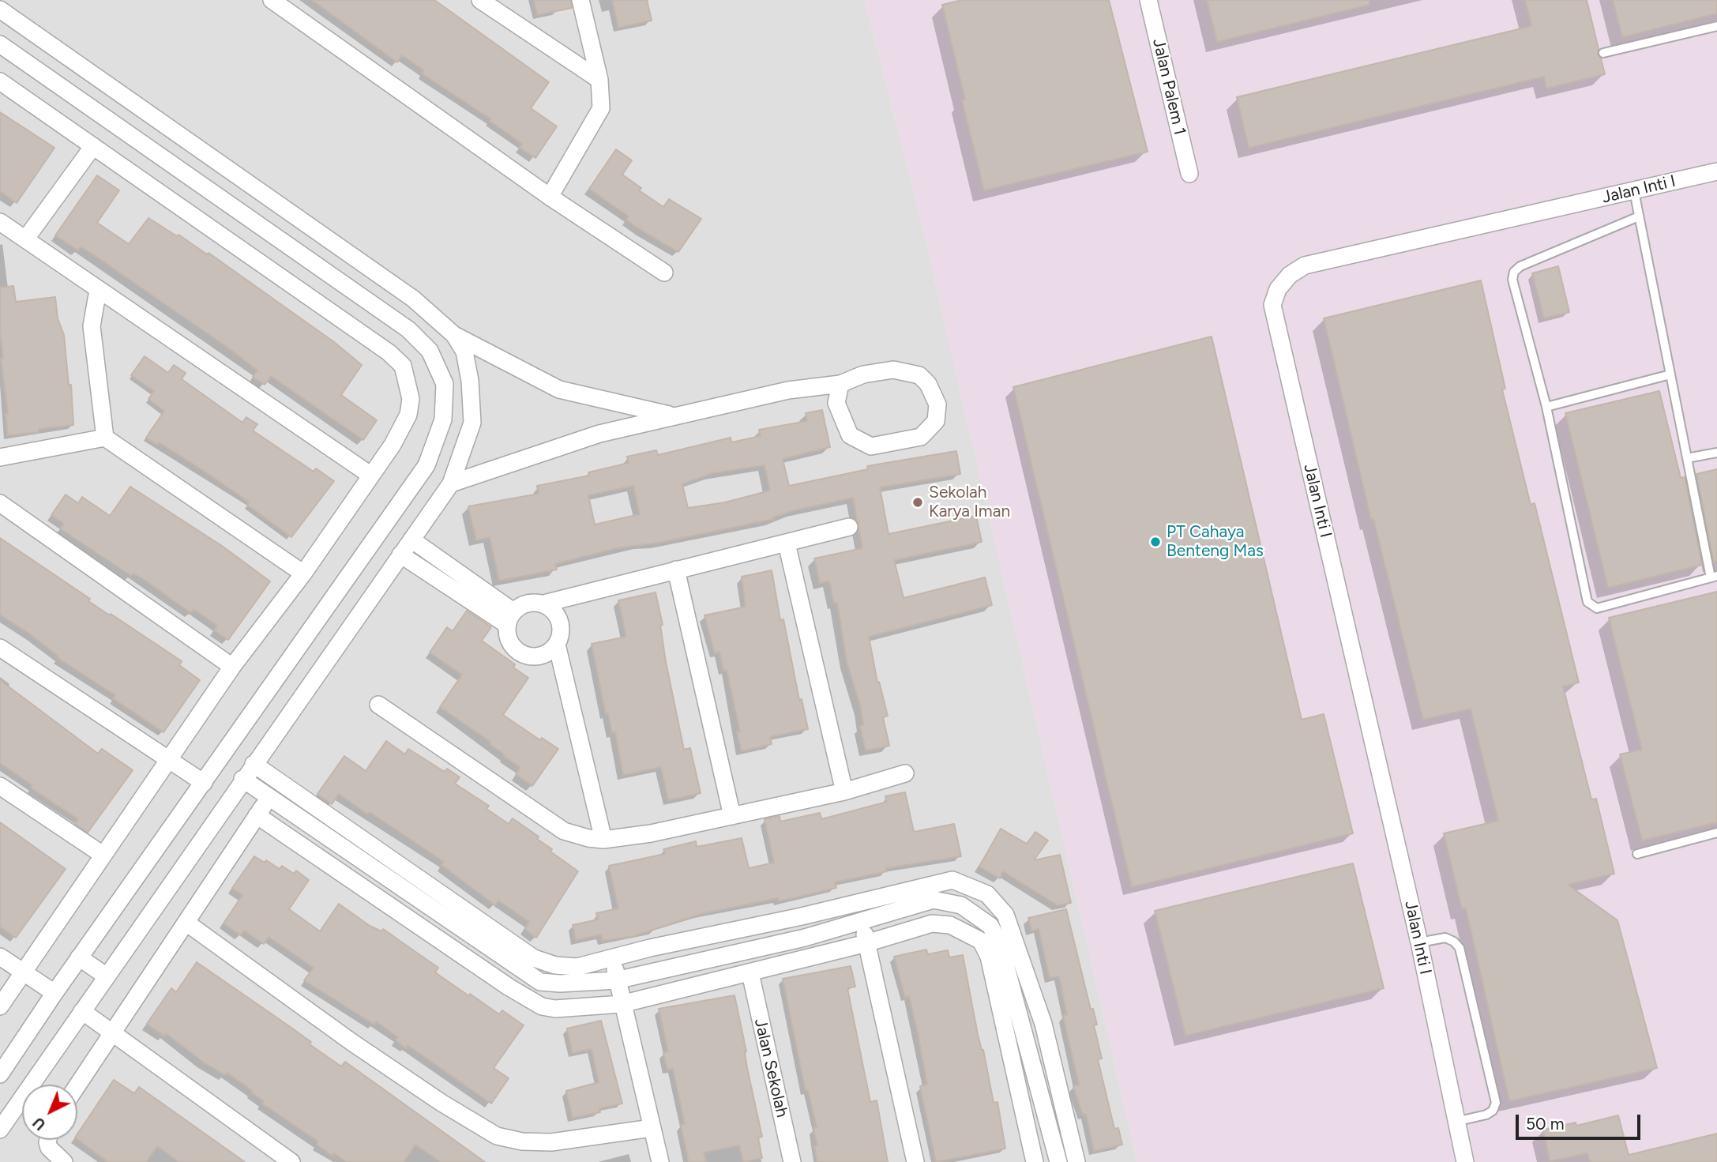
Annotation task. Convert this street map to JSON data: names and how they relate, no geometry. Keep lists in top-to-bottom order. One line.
{"streets":{"street":["Jalan Palem 1","Jalan Inti I","Jalan Sekolah"]},"places":["Sekolah Karya Iman","PT Cahaya Benteng Mas"],"scale_bar":"50 m","north":"bottom left"}
